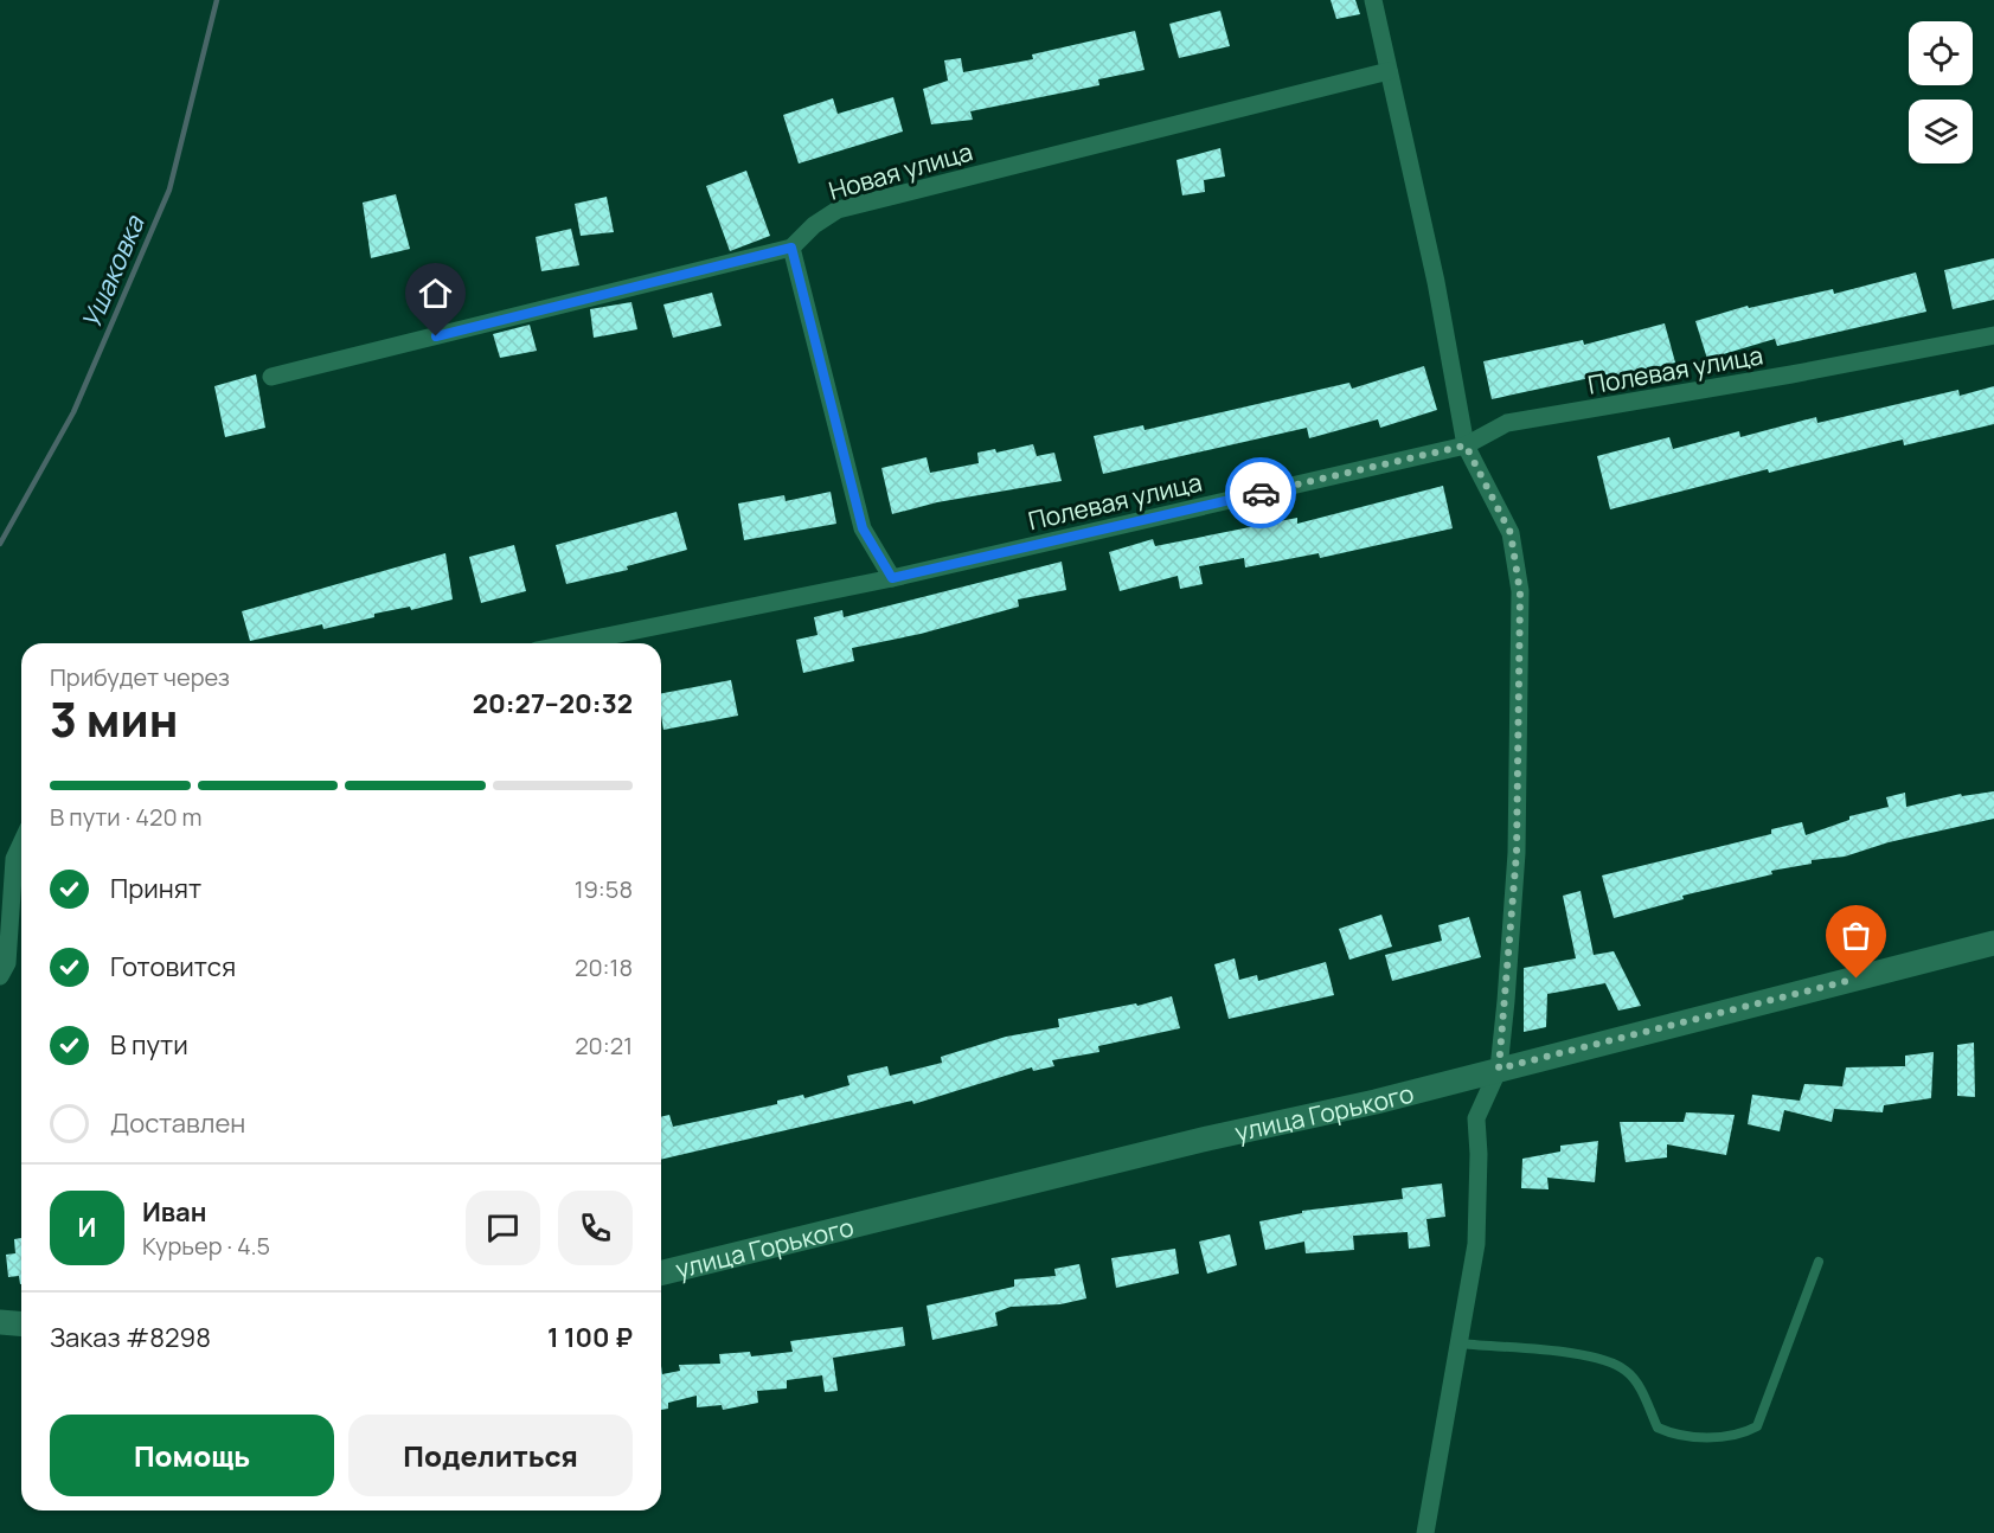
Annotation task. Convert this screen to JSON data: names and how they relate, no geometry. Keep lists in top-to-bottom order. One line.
{"streets":{"main road":["улица Горького"],"street":["Новая улица","Полевая улица"]},"water":["Ушаковка"],"page":{"heading":["3 мин","Прибудет через","20:27–20:32"],"panel":["Иван","Курьер · 4.5","Заказ #8298","1 100 ₽"],"bar":"В пути · 420 m","list":[["Принят","19:58"],["Готовится","20:18"],["В пути","20:21"],"Доставлен"],"round":"И","buttons":["Помощь","Поделиться"]}}
